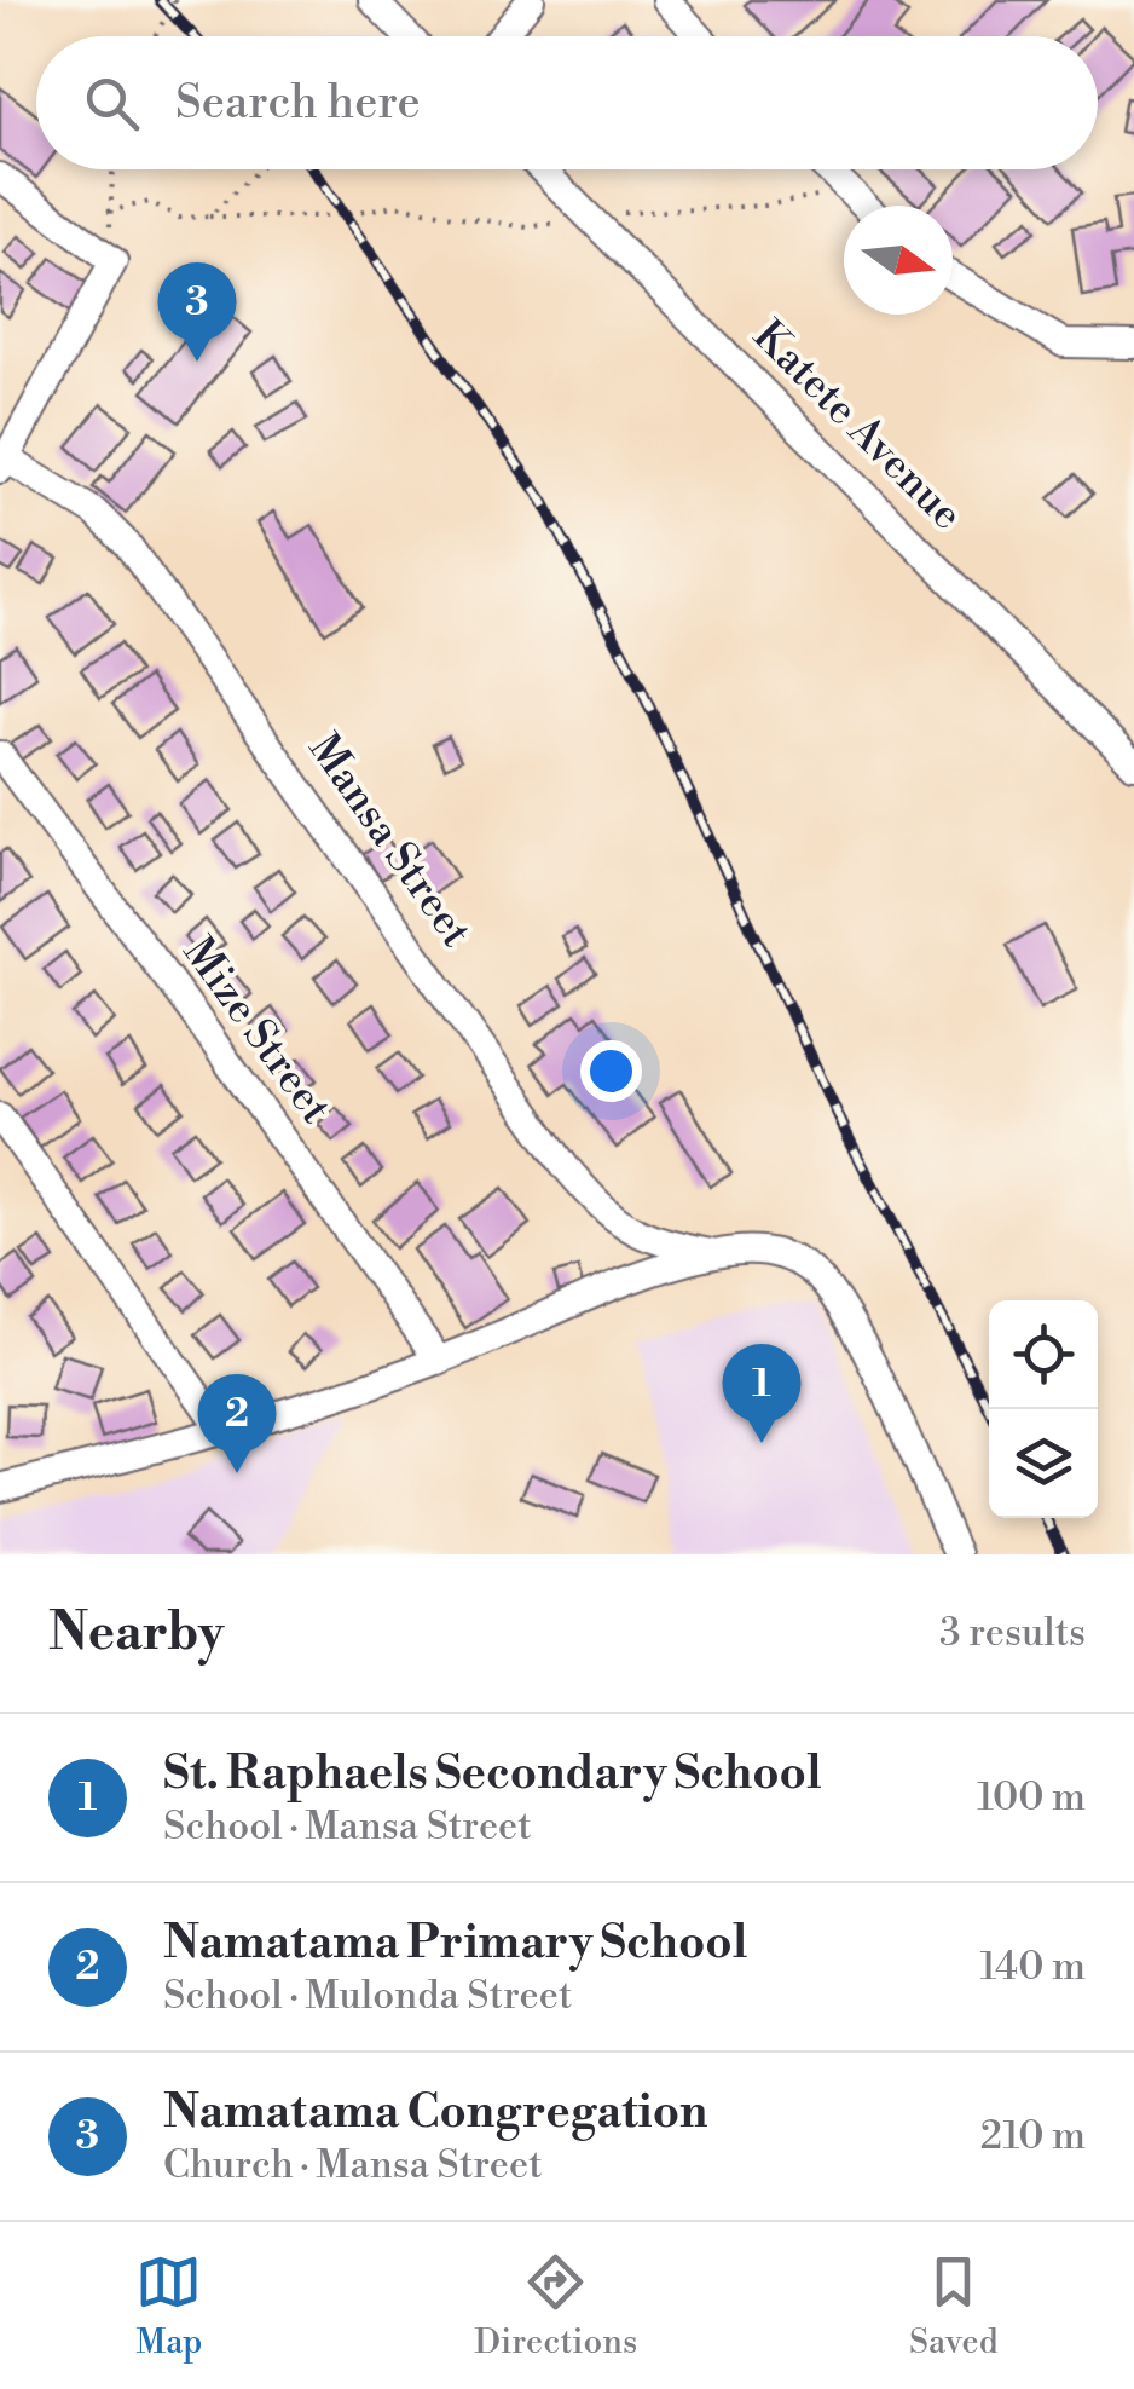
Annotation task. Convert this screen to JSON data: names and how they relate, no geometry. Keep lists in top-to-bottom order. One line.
{"streets":{"street":["Katete Avenue","Mansa Street","Mize Street"]},"north":"right","page":{"search":"Search here","pins":["3","1","2"],"heading":["Nearby","3 results"],"list":[{"mark":"1","name":"St. Raphaels Secondary School","note":"School · Mansa Street","value":"100 m"},{"mark":"2","name":"Namatama Primary School","note":"School · Mulonda Street","value":"140 m"},{"mark":"3","name":"Namatama Congregation","note":"Church · Mansa Street","value":"210 m"}],"nav":["Map","Directions","Saved"]}}
